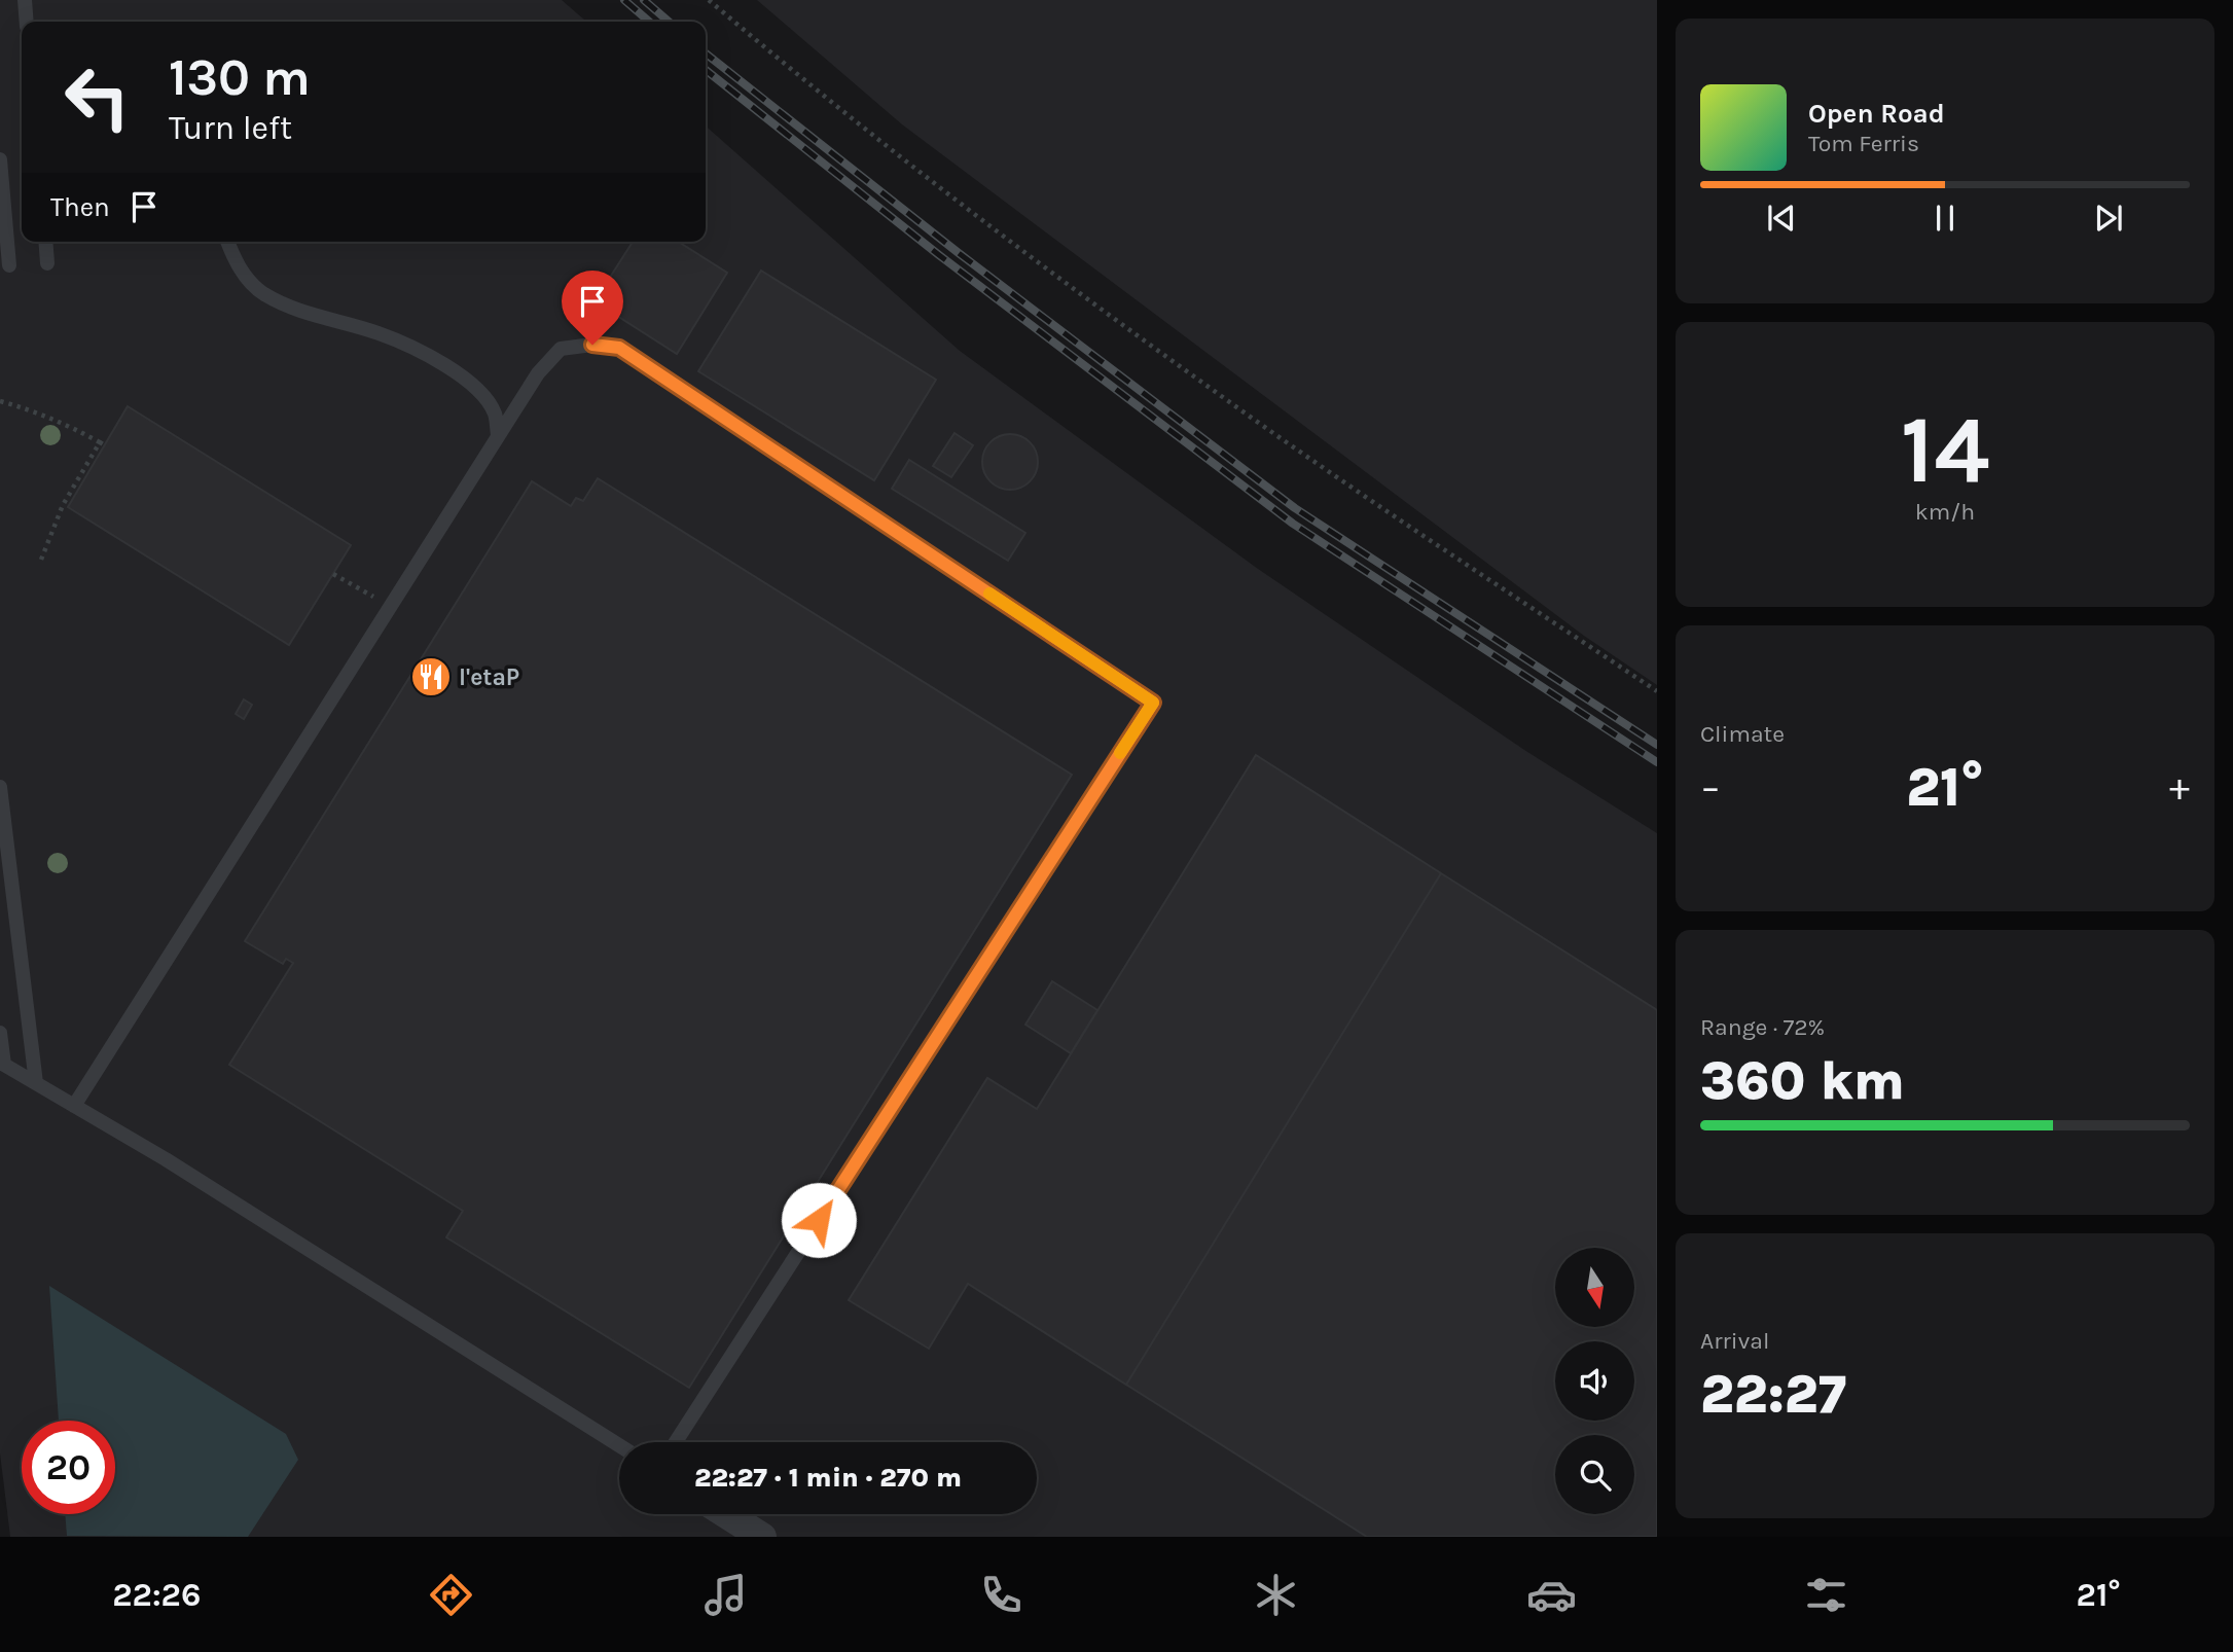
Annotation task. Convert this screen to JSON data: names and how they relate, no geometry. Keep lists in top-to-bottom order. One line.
{"places":{"restaurant":["l'etaP"]},"north":"bottom","page":{"turn":["130 m","Turn left"],"song":["Open Road","Tom Ferris"],"then":"Then","tile":[["14","km/h"],"Climate",["Range · 72%","360 km"],["Arrival","22:27"]],"heat":["−","21°","+"],"limit":"20","trip":"22:27 · 1 min · 270 m","tabs":["22:26","21°"]}}
